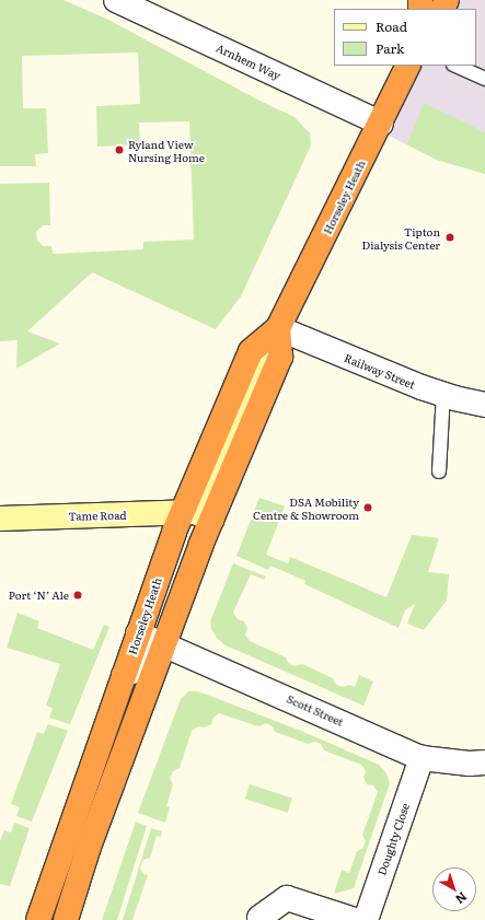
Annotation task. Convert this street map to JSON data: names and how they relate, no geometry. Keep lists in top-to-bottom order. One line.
{"streets":{"highway":["Horseley Heath"],"main road":["Tame Road"],"street":["Arnhem Way","Railway Street","Scott Street","Doughty Close"]},"crossings":[["Arnhem Way","Horseley Heath"],["Horseley Heath","Railway Street"],["Horseley Heath","Tame Road"],["Horseley Heath","Scott Street"],["Scott Street","Doughty Close"]],"places":["Ryland View Nursing Home","Tipton Dialysis Center","DSA Mobility Centre & Showroom","Port ‘N’ Ale"],"legend":["Road","Park"],"north":"bottom right"}
